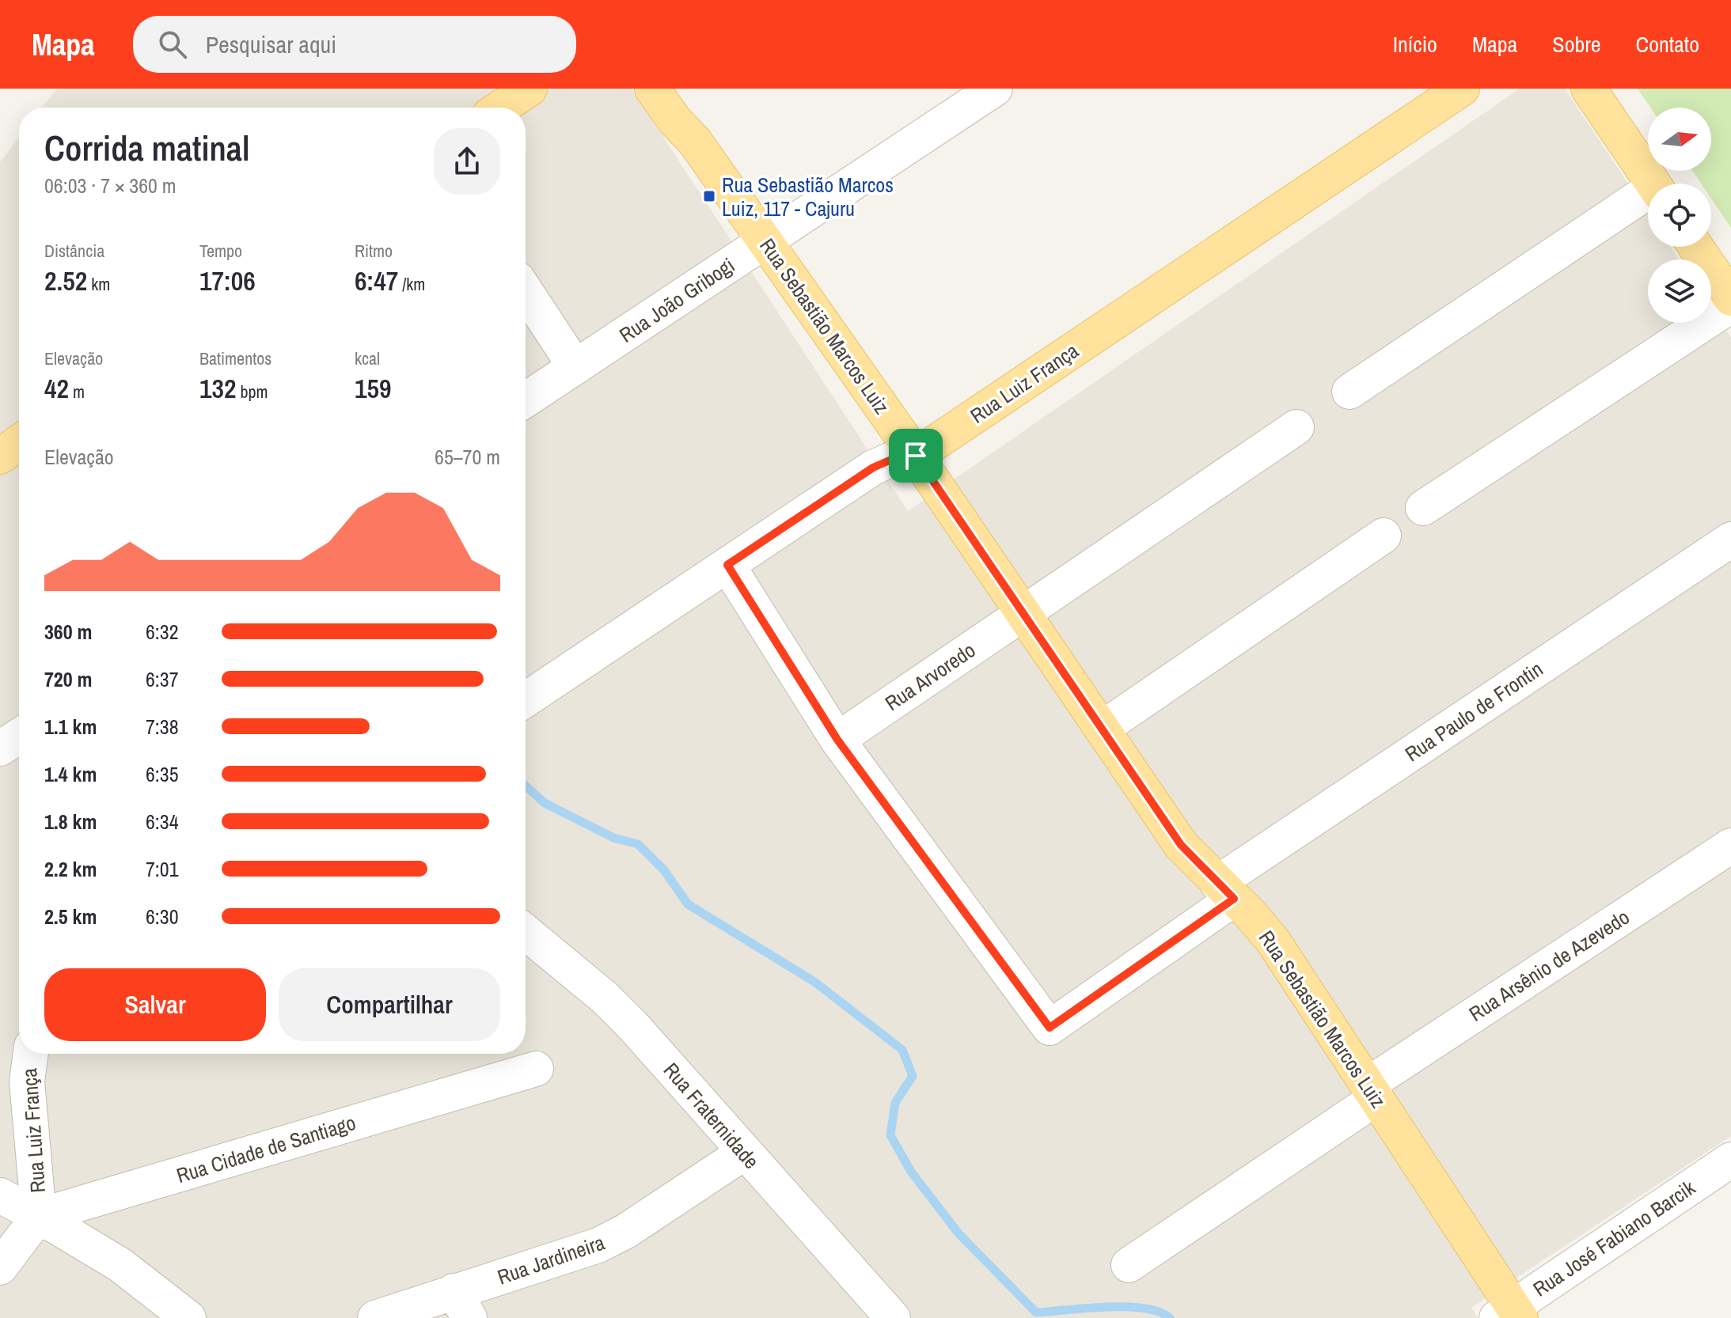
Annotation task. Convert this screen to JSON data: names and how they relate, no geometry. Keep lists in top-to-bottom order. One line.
{"streets":{"main road":["Rua Sebastião Marcos Luiz","Rua Luiz França"],"street":["Rua João Gribogi","Rua Arvoredo","Rua Paulo de Frontin","Rua Arsênio de Azevedo","Rua Fraternidade","Rua Cidade de Santiago","Rua José Fabiano Barcik","Rua Jardineira"]},"crossings":[["Rua João Gribogi","Rua Sebastião Marcos Luiz"],["Rua Sebastião Marcos Luiz","Rua Luiz França"],["Rua Sebastião Marcos Luiz","Rua Arvoredo"],["Rua Sebastião Marcos Luiz","Rua Paulo de Frontin"],["Rua Sebastião Marcos Luiz","Rua Arsênio de Azevedo"],["Rua Sebastião Marcos Luiz","Rua José Fabiano Barcik"],["Rua Luiz França","Rua Cidade de Santiago"],["Rua Arvoredo","Rua Paulo de Frontin"],["Rua Fraternidade","Rua Jardineira"]],"places":{"transit":["Rua Sebastião Marcos Luiz, 117 - Cajuru"]},"north":"right","page":{"header":"Mapa","search":"Pesquisar aqui","nav":["Início","Mapa","Sobre","Contato"],"heading":["Corrida matinal","06:03 · 7 × 360 m"],"stats":[["Distância","2.52 km"],["Tempo","17:06"],["Ritmo","6:47 /km"],["Elevação","42 m"],["Batimentos","132 bpm"],["kcal","159"]],"chart":["Elevação","65–70 m"],"list":[{"name":"360 m","note":"6:32"},{"name":"720 m","note":"6:37"},{"name":"1.1 km","note":"7:38"},{"name":"1.4 km","note":"6:35"},{"name":"1.8 km","note":"6:34"},{"name":"2.2 km","note":"7:01"},{"name":"2.5 km","note":"6:30"}],"buttons":["Salvar","Compartilhar"]}}
